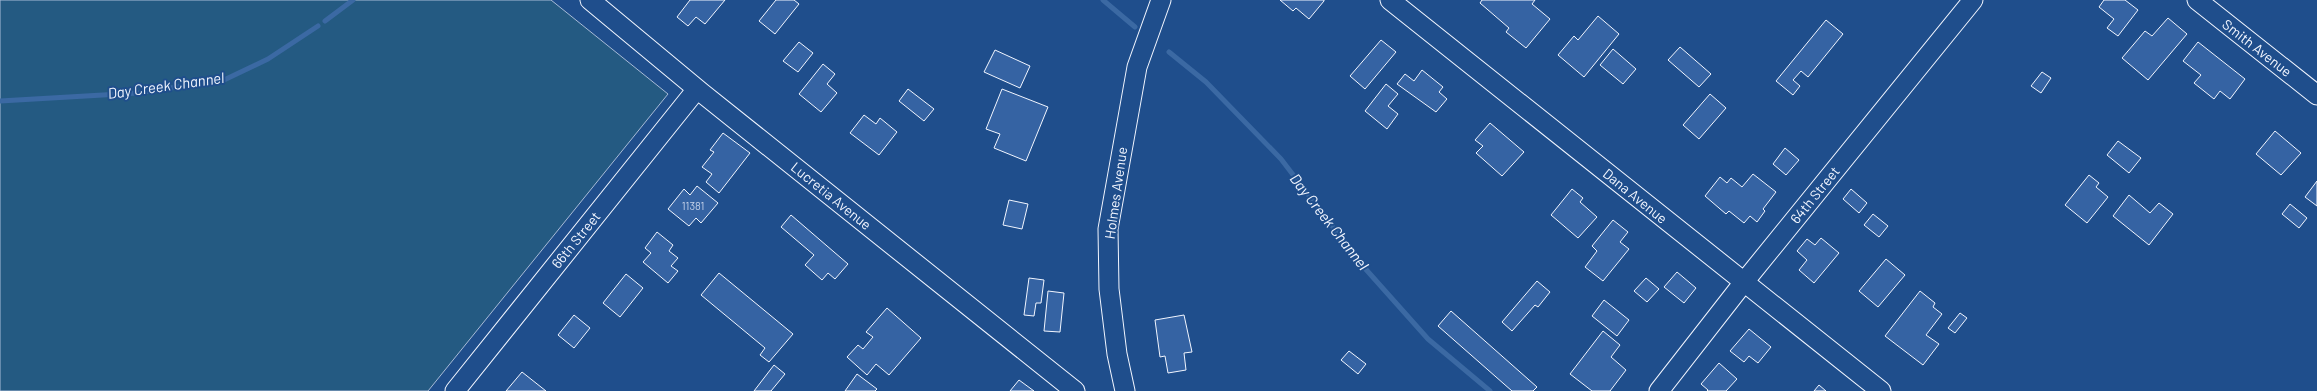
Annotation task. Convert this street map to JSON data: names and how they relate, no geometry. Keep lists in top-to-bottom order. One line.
{"streets":{"street":["Smith Avenue","Holmes Avenue","64th Street","Lucretia Avenue","Dana Avenue","66th Street"]},"crossings":[["64th Street","Dana Avenue"],["Lucretia Avenue","66th Street"]],"water":["Day Creek Channel"],"house_numbers":["11381"]}
